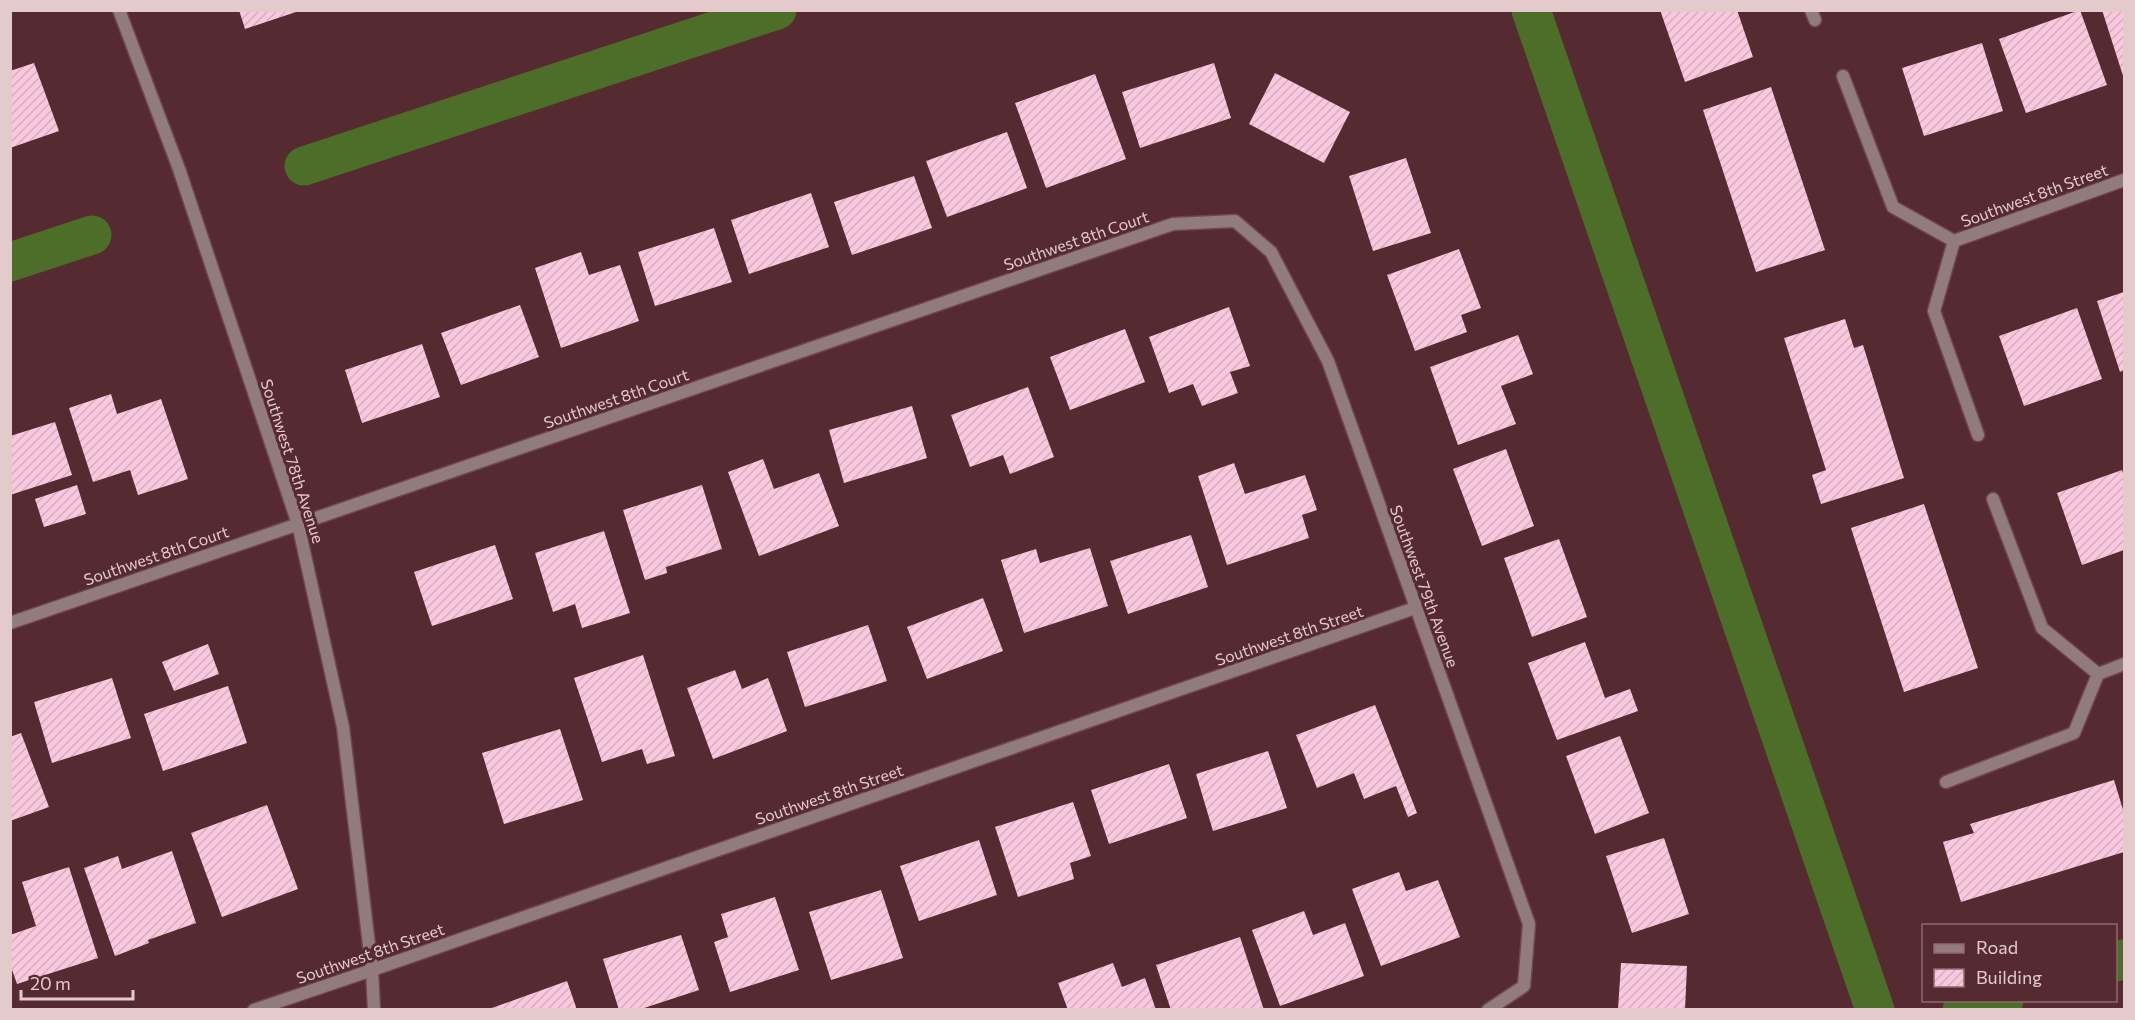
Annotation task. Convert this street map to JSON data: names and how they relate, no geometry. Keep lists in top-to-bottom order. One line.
{"streets":{"street":["Southwest 8th Street","Southwest 8th Court","Southwest 78th Avenue","Southwest 79th Avenue"]},"crossings":[["Southwest 8th Street","Southwest 78th Avenue"],["Southwest 8th Street","Southwest 79th Avenue"],["Southwest 8th Court","Southwest 78th Avenue"],["Southwest 8th Court","Southwest 79th Avenue"]],"legend":["Road","Building"],"scale_bar":"20 m"}
